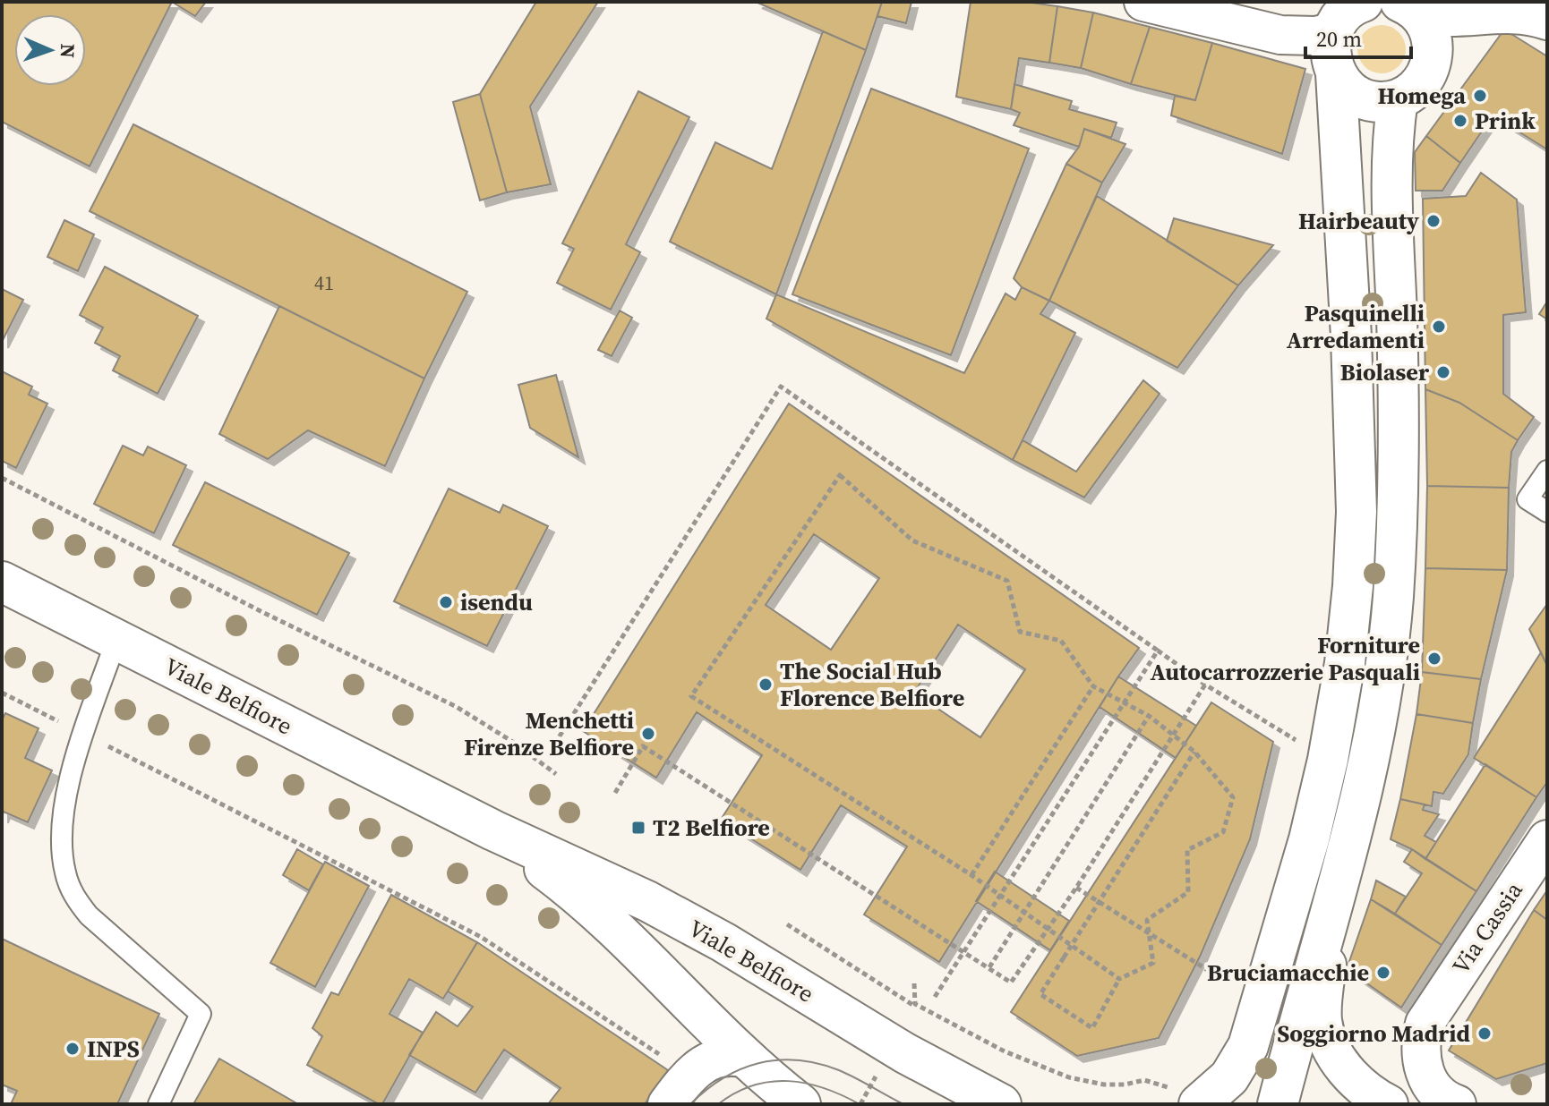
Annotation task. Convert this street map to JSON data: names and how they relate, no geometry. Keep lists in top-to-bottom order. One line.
{"streets":{"street":["Viale Belfiore","Via Cassia"]},"places":{"other":["Homega","Prink","Hairbeauty","Pasquinelli Arredamenti","Biolaser","isendu","Forniture Autocarrozzerie Pasquali","The Social Hub Florence Belfiore","Menchetti Firenze Belfiore","Bruciamacchie","Soggiorno Madrid","INPS"],"transit":["T2 Belfiore"]},"house_numbers":["41"],"scale_bar":"20 m","north":"right"}
